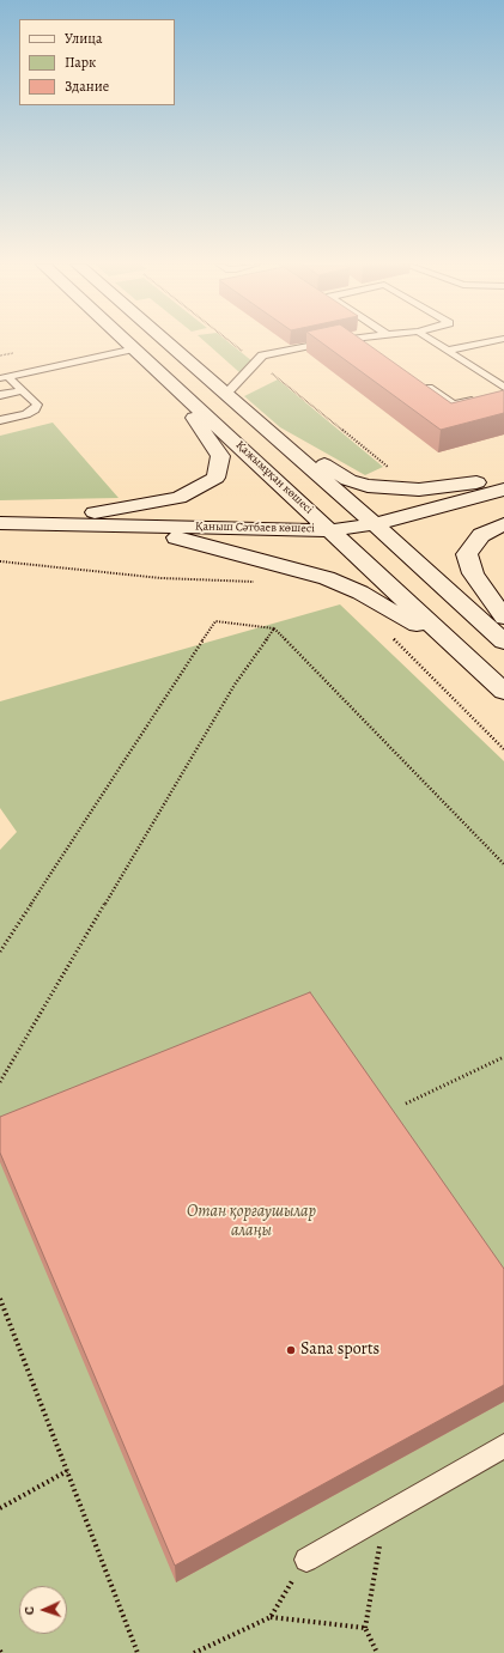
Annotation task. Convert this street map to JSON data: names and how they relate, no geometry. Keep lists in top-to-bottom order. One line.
{"streets":{"main road":["Қажымұқан көшесі","Қаныш Сәтбаев көшесі"]},"crossings":[["Қажымұқан көшесі","Қаныш Сәтбаев көшесі"]],"parks":["Отан қорғаушылар алаңы"],"places":["Sana sports"],"legend":["Улица","Парк","Здание"],"north":"left"}
